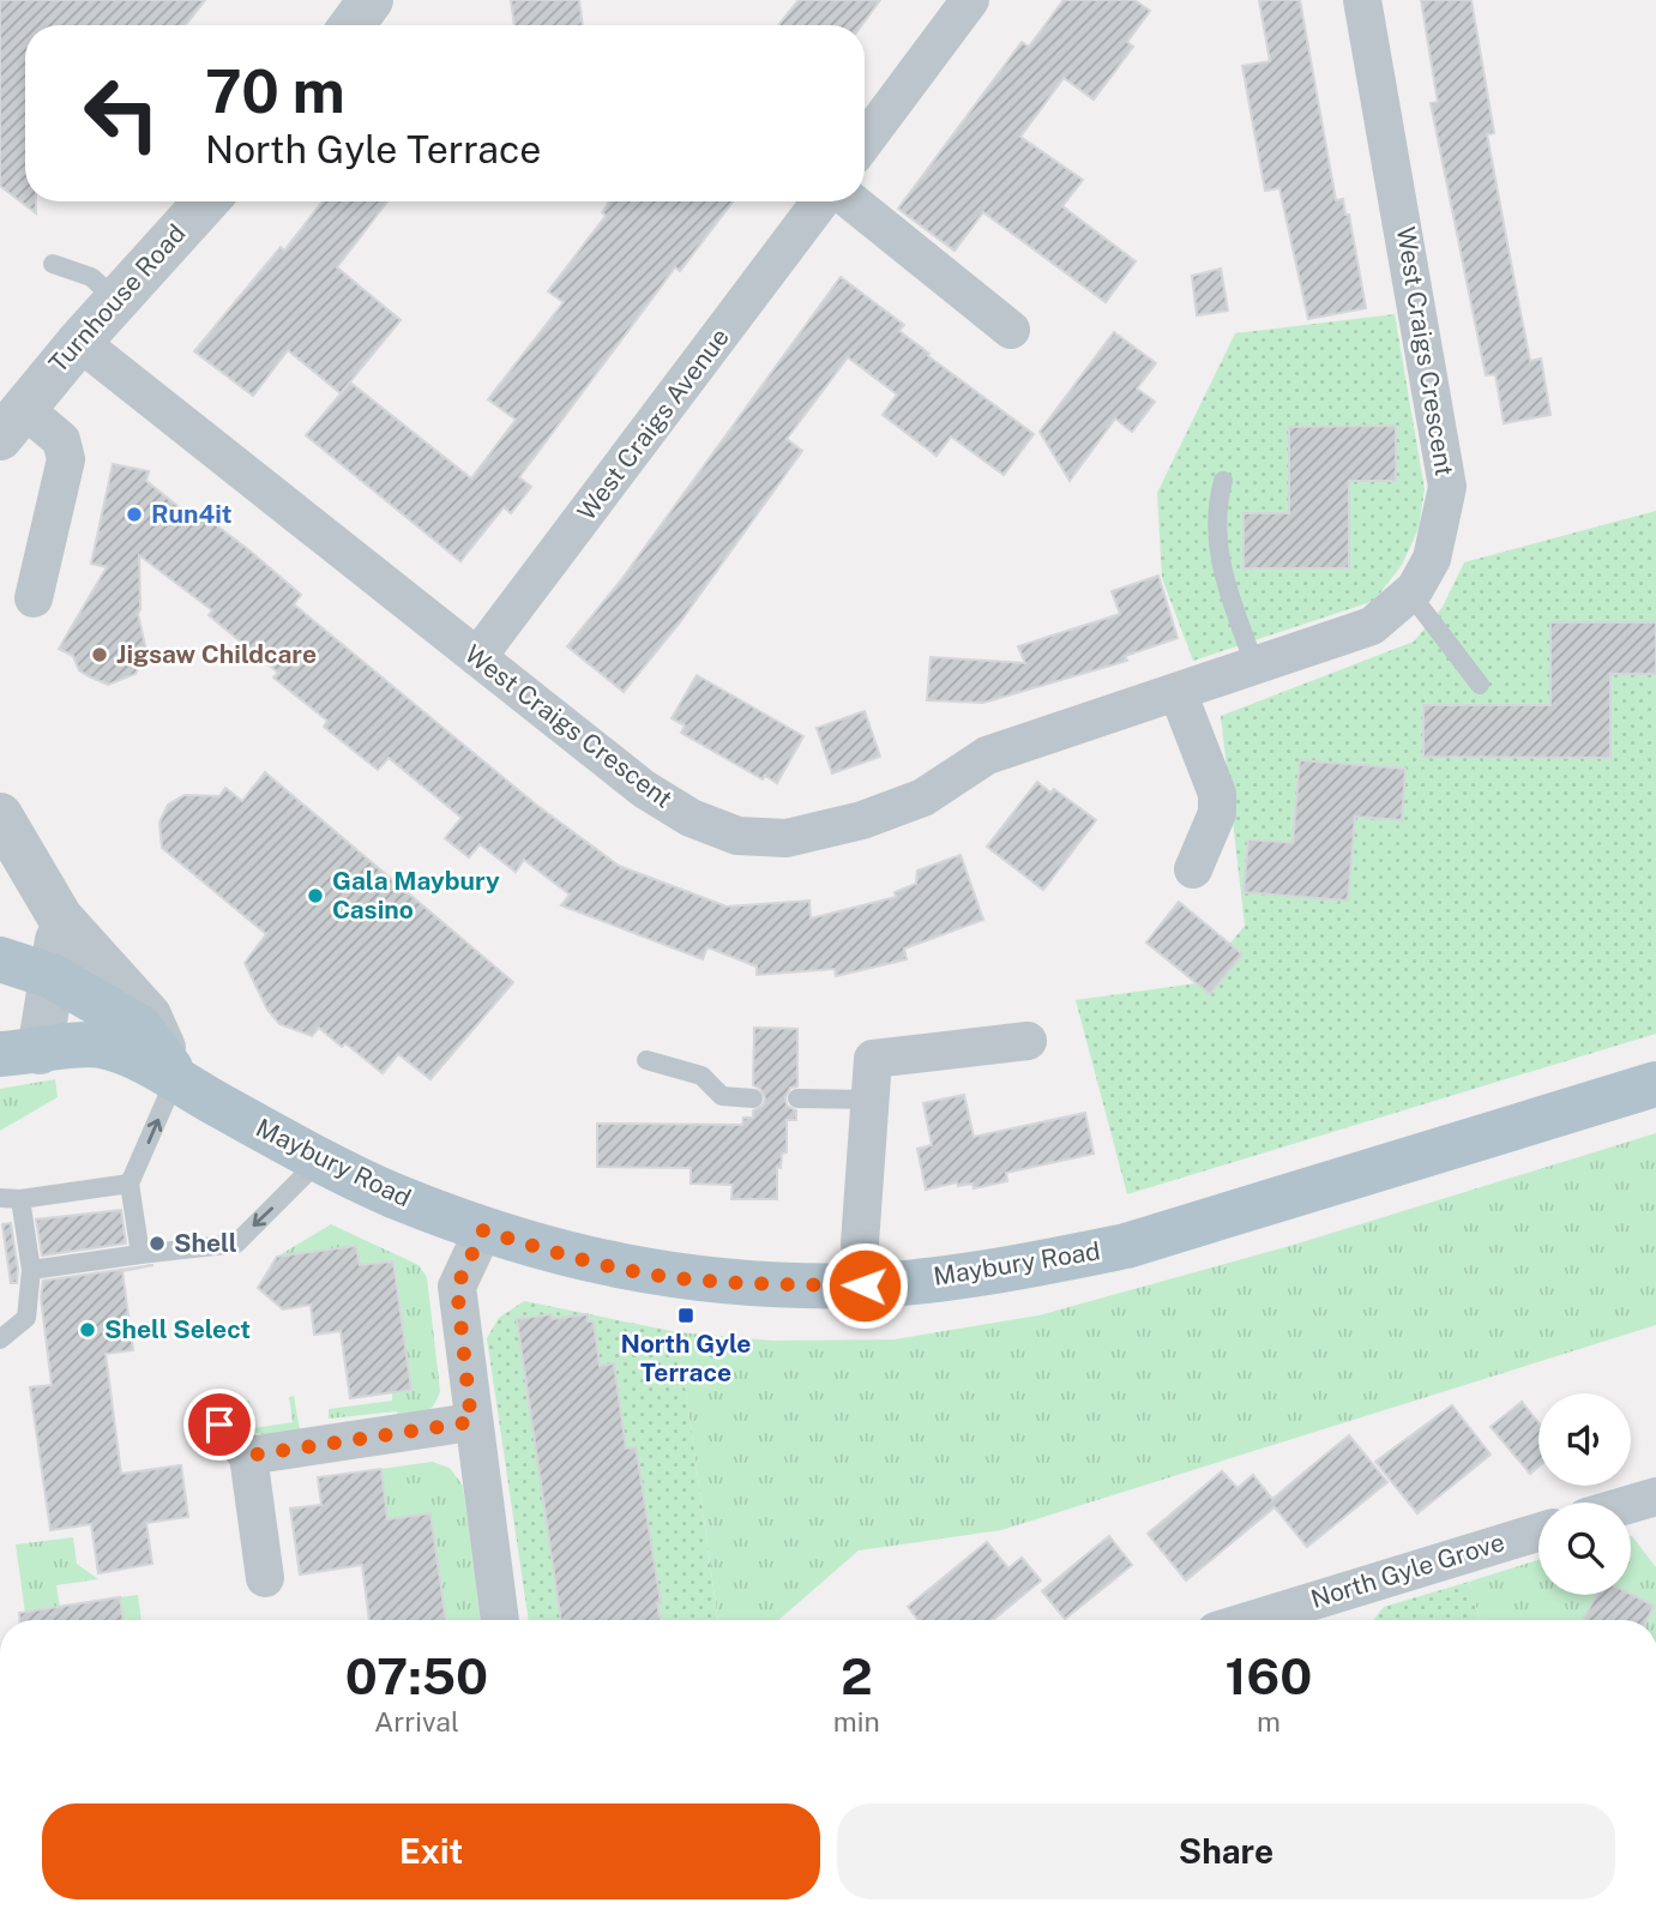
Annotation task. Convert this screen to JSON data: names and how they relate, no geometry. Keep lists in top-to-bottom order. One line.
{"streets":{"main road":["Maybury Road"],"street":["Turnhouse Road","West Craigs Crescent","West Craigs Avenue","North Gyle Grove"]},"crossings":[["Turnhouse Road","West Craigs Crescent"],["West Craigs Crescent","West Craigs Avenue"]],"places":{"other":["Run4it","Jigsaw Childcare","Gala Maybury Casino","Shell","Shell Select"],"transit":["North Gyle Terrace"]},"page":{"turn":["70 m","North Gyle Terrace"],"eta":["07:50","Arrival","2","min","160","m"],"buttons":["Exit","Share"]}}
